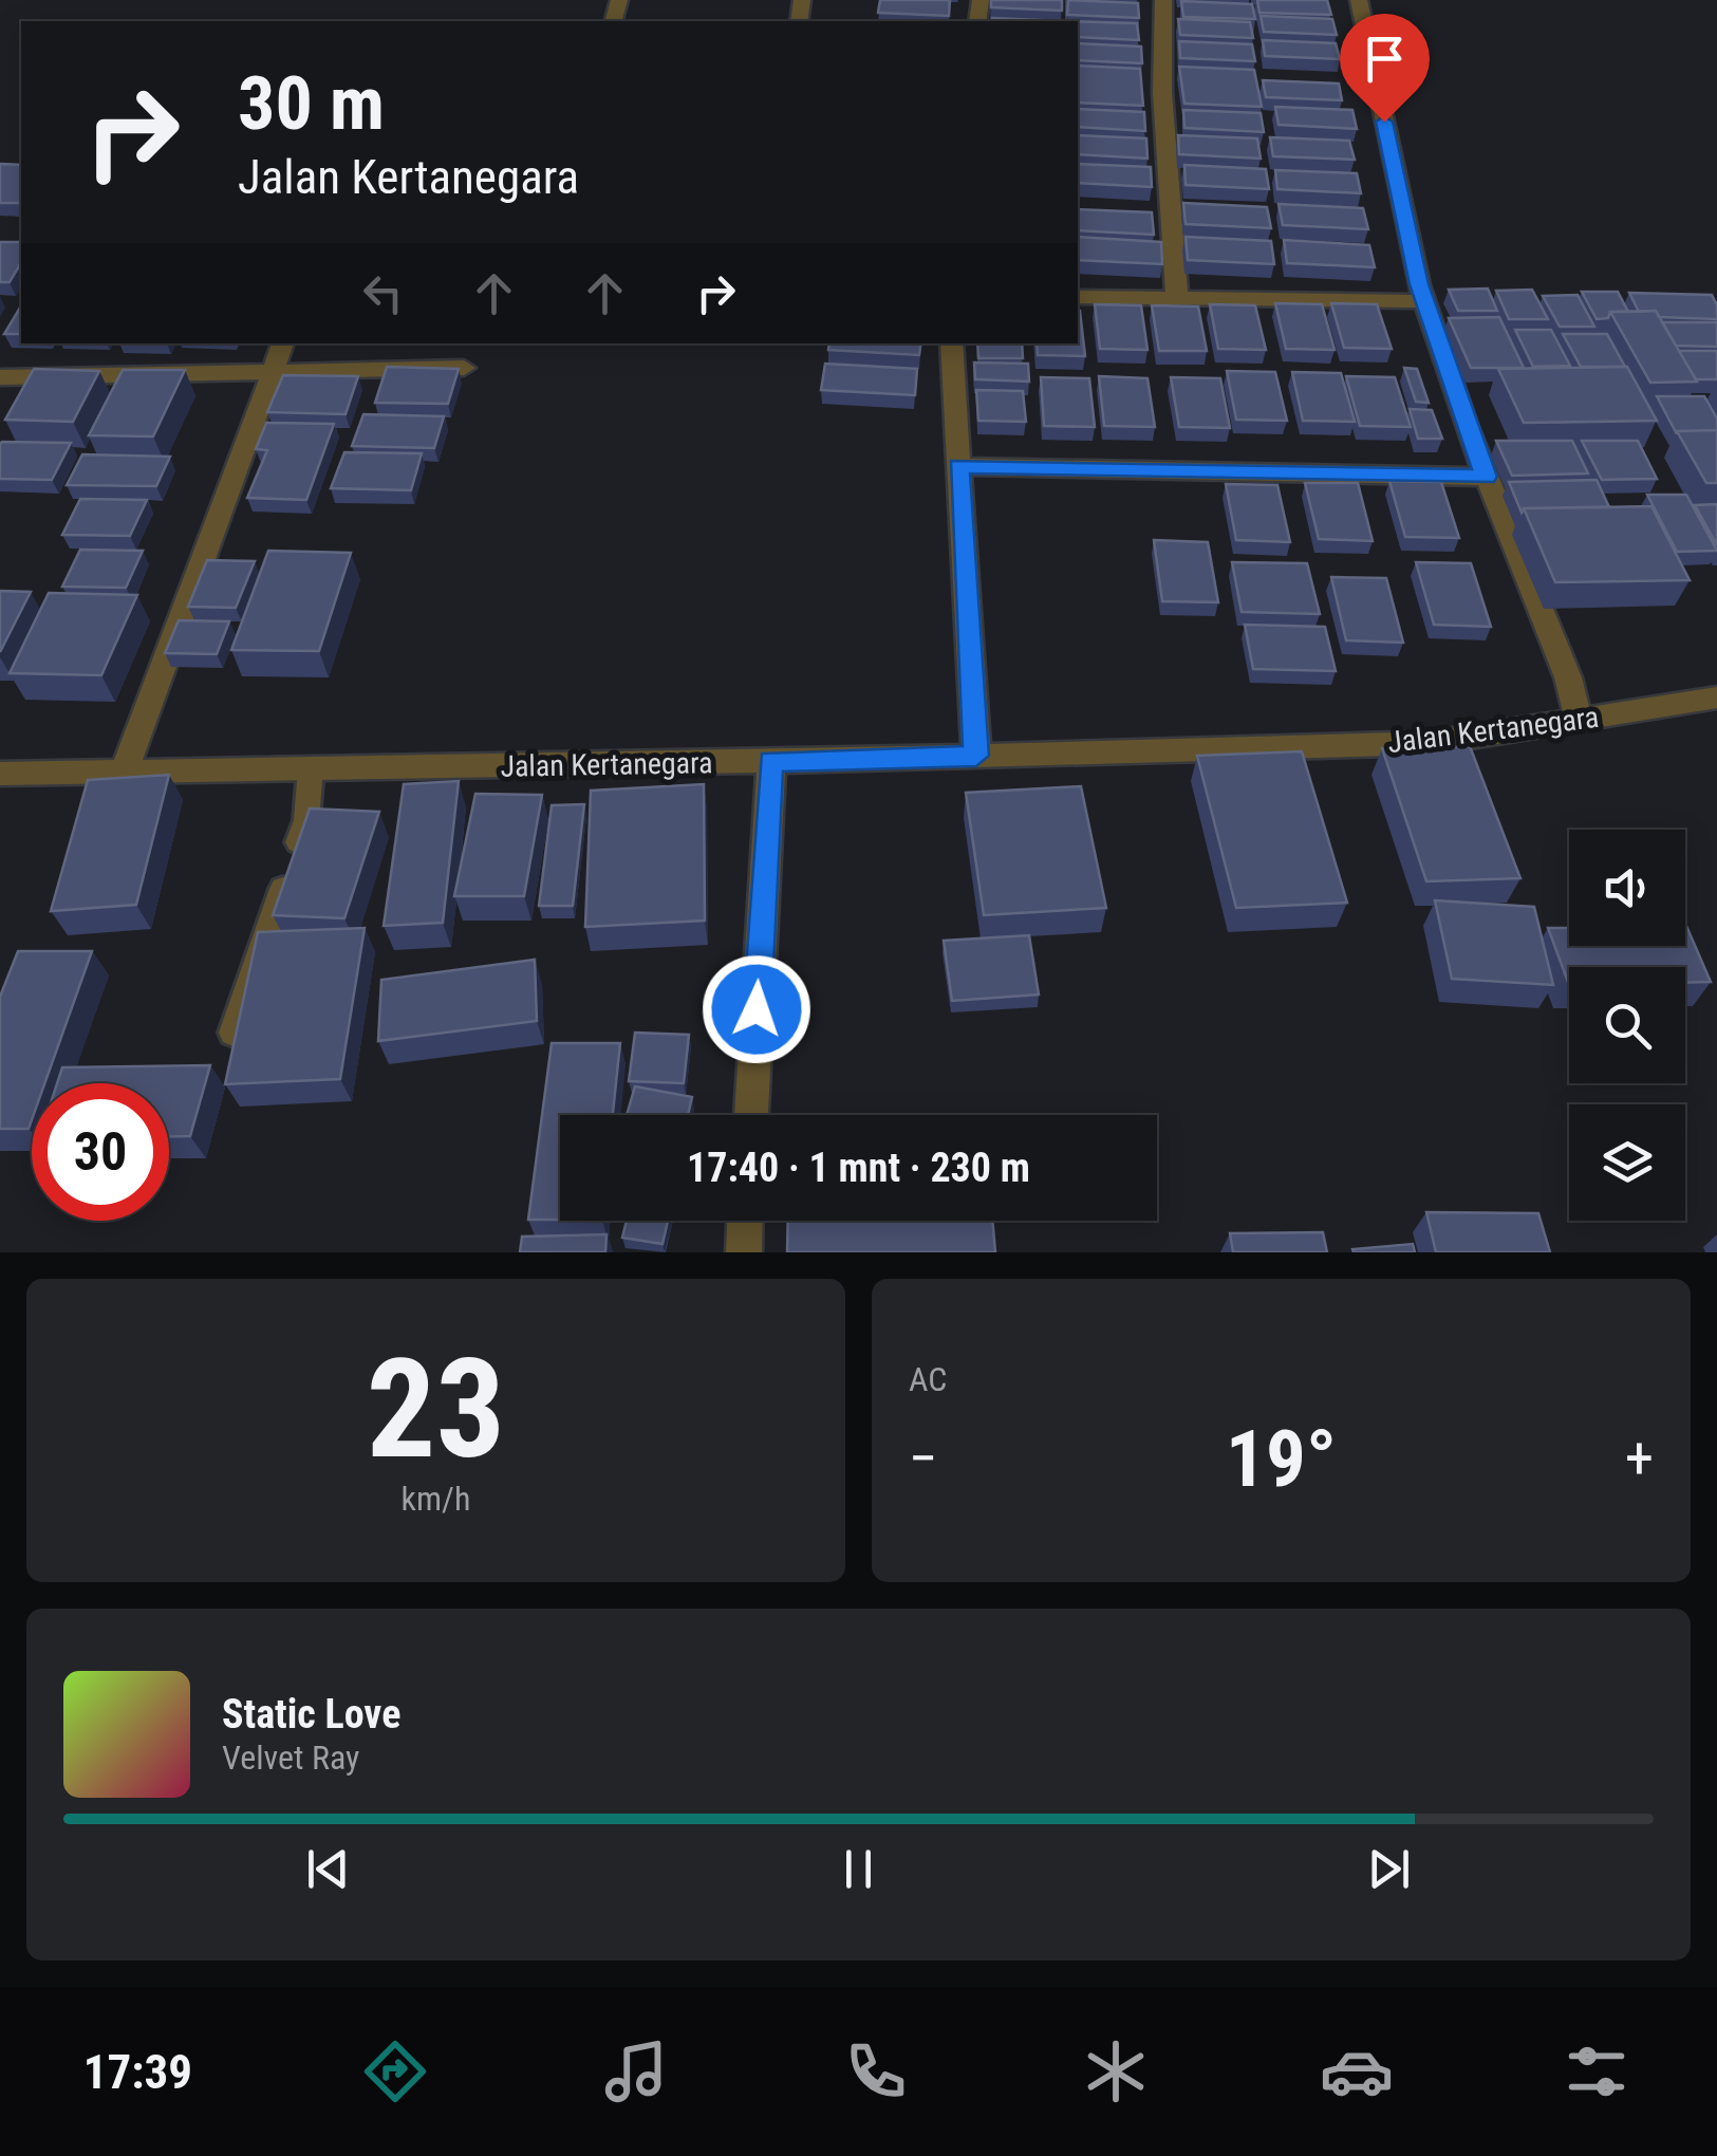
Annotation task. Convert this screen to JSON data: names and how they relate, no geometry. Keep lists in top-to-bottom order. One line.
{"streets":{"street":["Jalan Kertanegara"]},"page":{"turn":["30 m","Jalan Kertanegara"],"limit":"30","trip":"17:40 · 1 mnt · 230 m","tile":[["23","km/h"],"AC"],"heat":["−","19°","+"],"song":["Static Love","Velvet Ray"],"tabs":"17:39"}}
